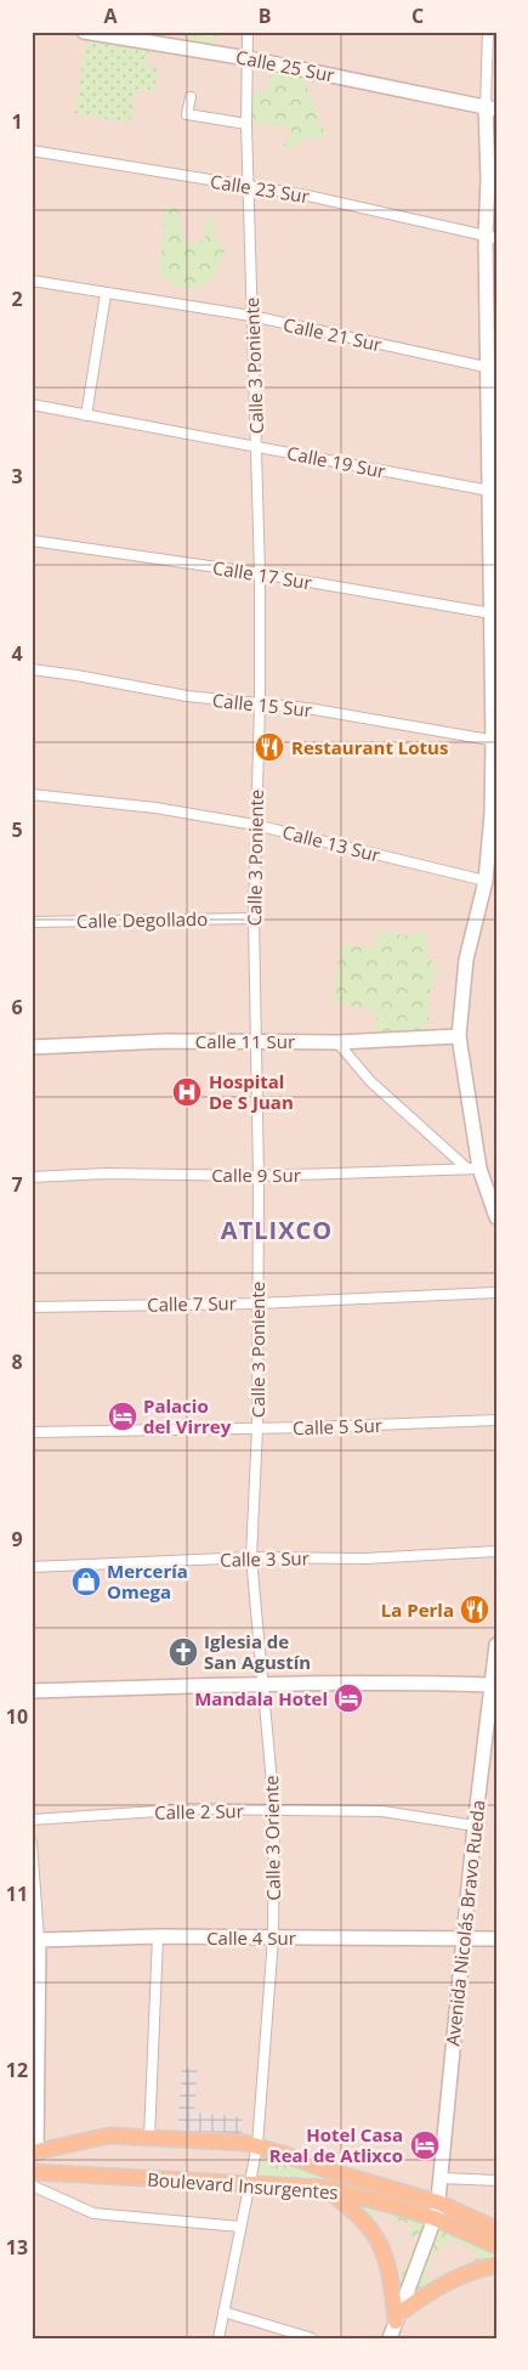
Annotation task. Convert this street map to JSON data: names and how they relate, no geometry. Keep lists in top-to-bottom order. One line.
{"streets":{"main road":["Boulevard Insurgentes"],"street":["Calle 25 Sur","Calle 23 Sur","Calle 21 Sur","Calle 3 Poniente","Calle 19 Sur","Calle 17 Sur","Calle 15 Sur","Calle 13 Sur","Calle Degollado","Calle 11 Sur","Calle 9 Sur","Calle 7 Sur","Calle 5 Sur","Calle 3 Sur","Calle 2 Sur","Calle 3 Oriente","Avenida Nicolás Bravo Rueda","Calle 4 Sur"]},"crossings":[["Calle 25 Sur","Calle 3 Poniente"],["Calle 23 Sur","Calle 3 Poniente"],["Calle 21 Sur","Calle 3 Poniente"],["Calle 3 Poniente","Calle 19 Sur"],["Calle 3 Poniente","Calle 17 Sur"],["Calle 3 Poniente","Calle 15 Sur"],["Calle 3 Poniente","Calle 13 Sur"],["Calle 3 Poniente","Calle Degollado"],["Calle 3 Poniente","Calle 11 Sur"],["Calle 3 Poniente","Calle 9 Sur"],["Calle 3 Poniente","Calle 7 Sur"],["Calle 3 Poniente","Calle 5 Sur"],["Calle 3 Poniente","Calle 3 Sur"],["Calle 3 Poniente","Calle 3 Oriente"],["Calle 2 Sur","Calle 3 Oriente"],["Calle 2 Sur","Avenida Nicolás Bravo Rueda"],["Calle 3 Oriente","Calle 4 Sur"],["Calle 3 Oriente","Boulevard Insurgentes"],["Avenida Nicolás Bravo Rueda","Calle 4 Sur"],["Avenida Nicolás Bravo Rueda","Boulevard Insurgentes"]],"districts":["ATLIXCO"],"places":{"restaurant":["Restaurant Lotus","La Perla"],"hospital":["Hospital De S Juan"],"hotel":["Palacio del Virrey","Mandala Hotel","Hotel Casa Real de Atlixco"],"shop":["Mercería Omega"],"church":["Iglesia de San Agustín"]},"grid":{"columns":["A","B","C"],"rows":["1","2","3","4","5","6","7","8","9","10","11","12","13"]}}
